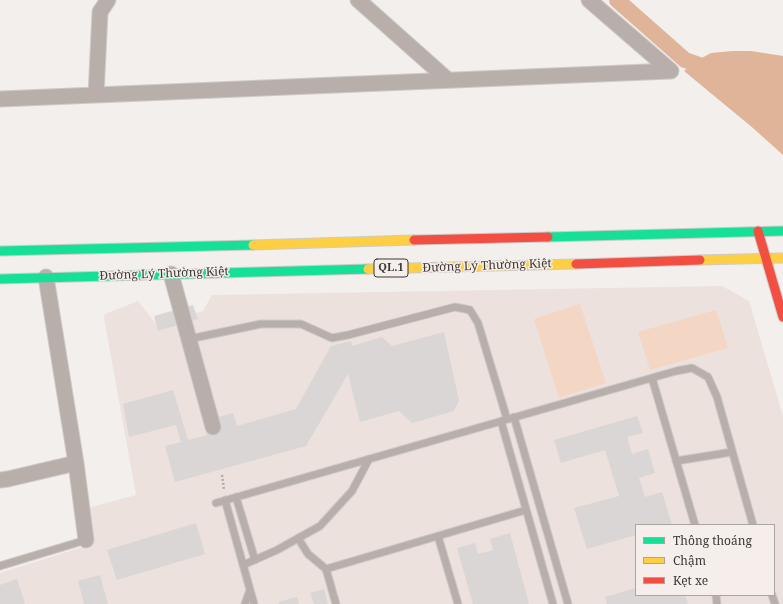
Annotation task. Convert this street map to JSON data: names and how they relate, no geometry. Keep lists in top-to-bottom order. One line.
{"streets":{"main road":["Đường Lý Thường Kiệt","QL.1"]},"legend":["Thông thoáng","Chậm","Kẹt xe"]}
